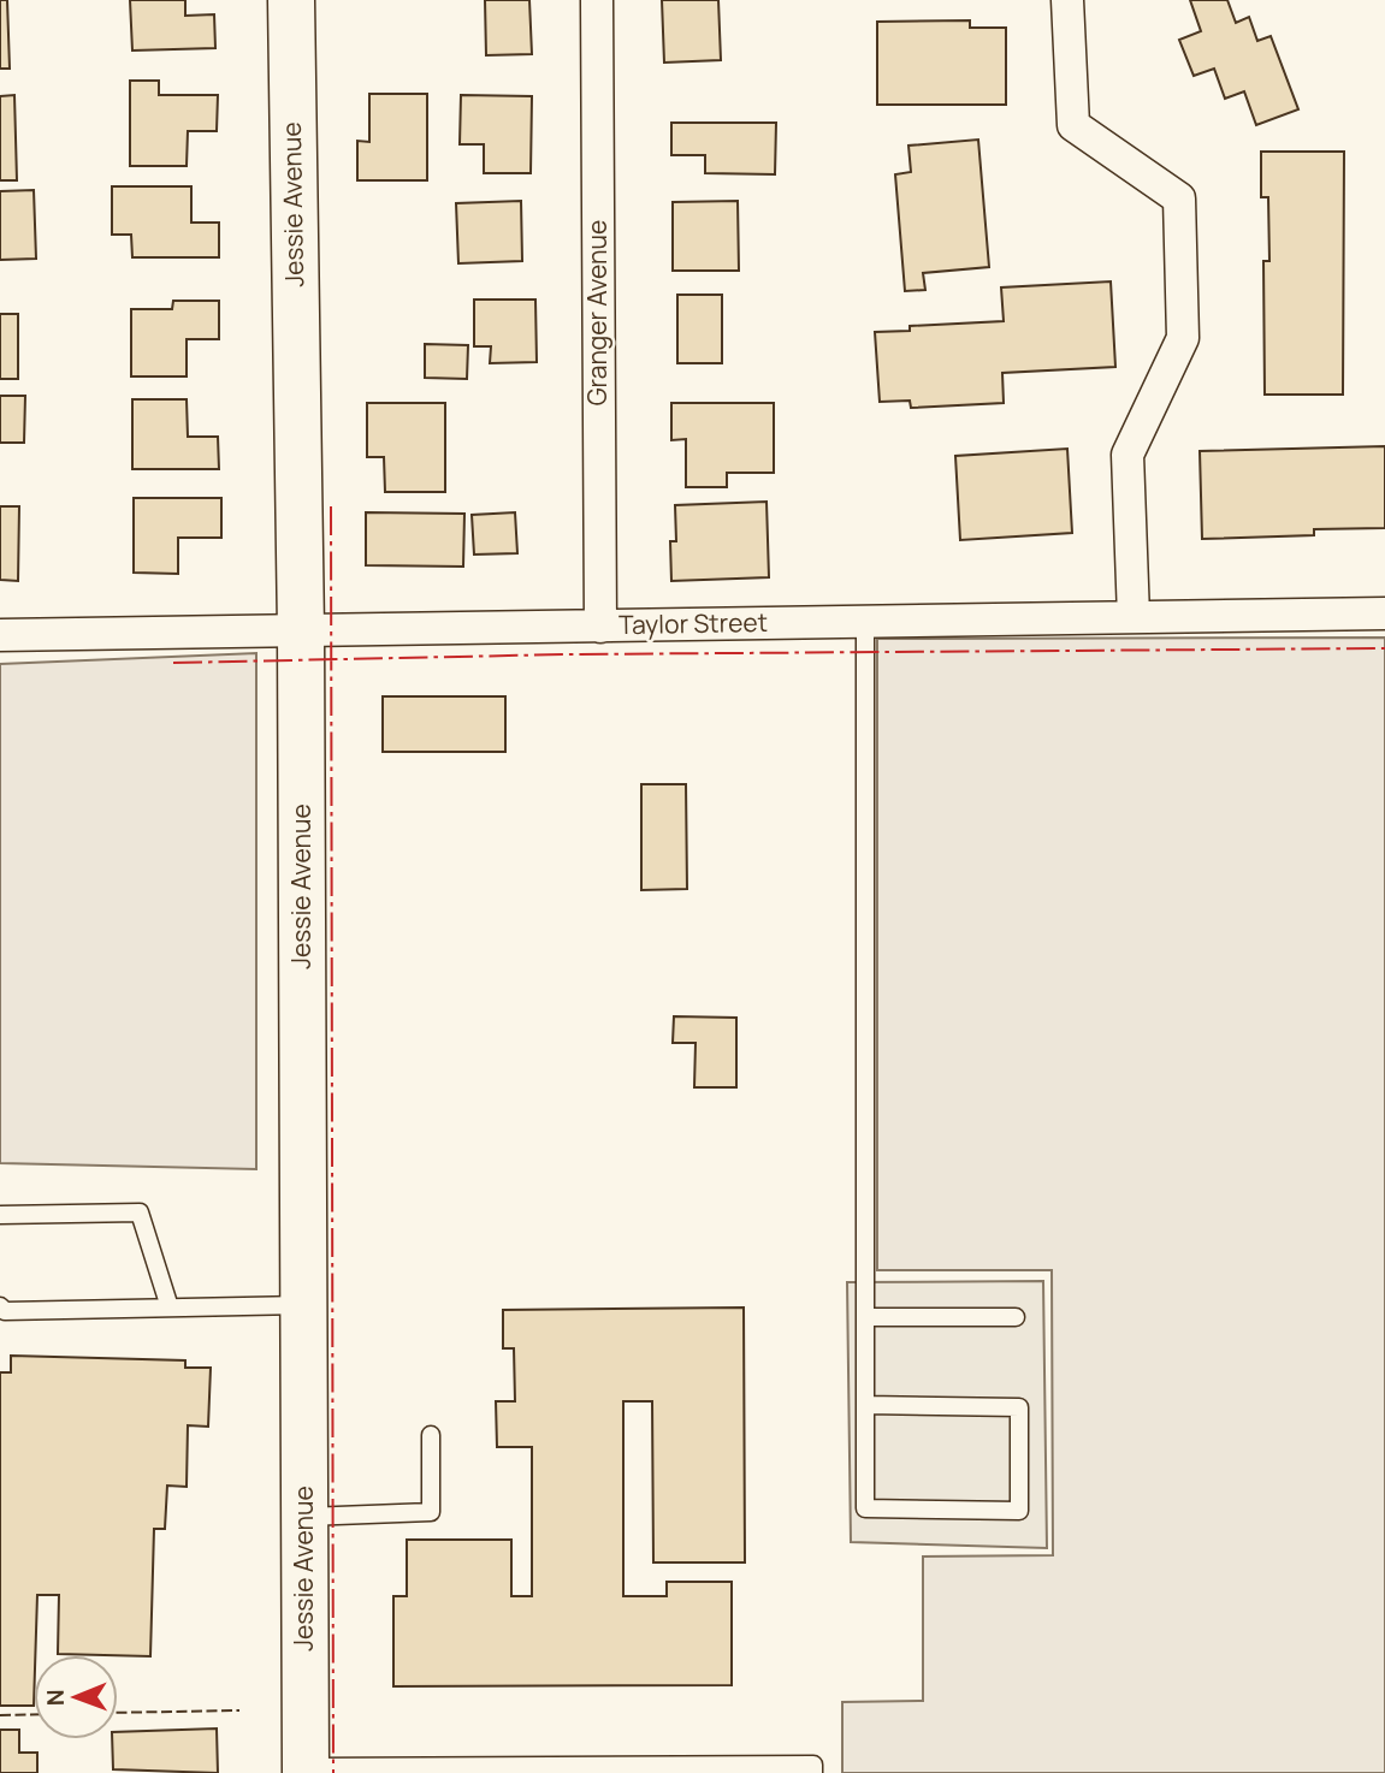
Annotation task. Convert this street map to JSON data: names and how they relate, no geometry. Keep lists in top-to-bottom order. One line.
{"streets":{"street":["Jessie Avenue","Granger Avenue","Taylor Street"]},"crossings":[["Jessie Avenue","Taylor Street"],["Granger Avenue","Taylor Street"]],"north":"left"}
